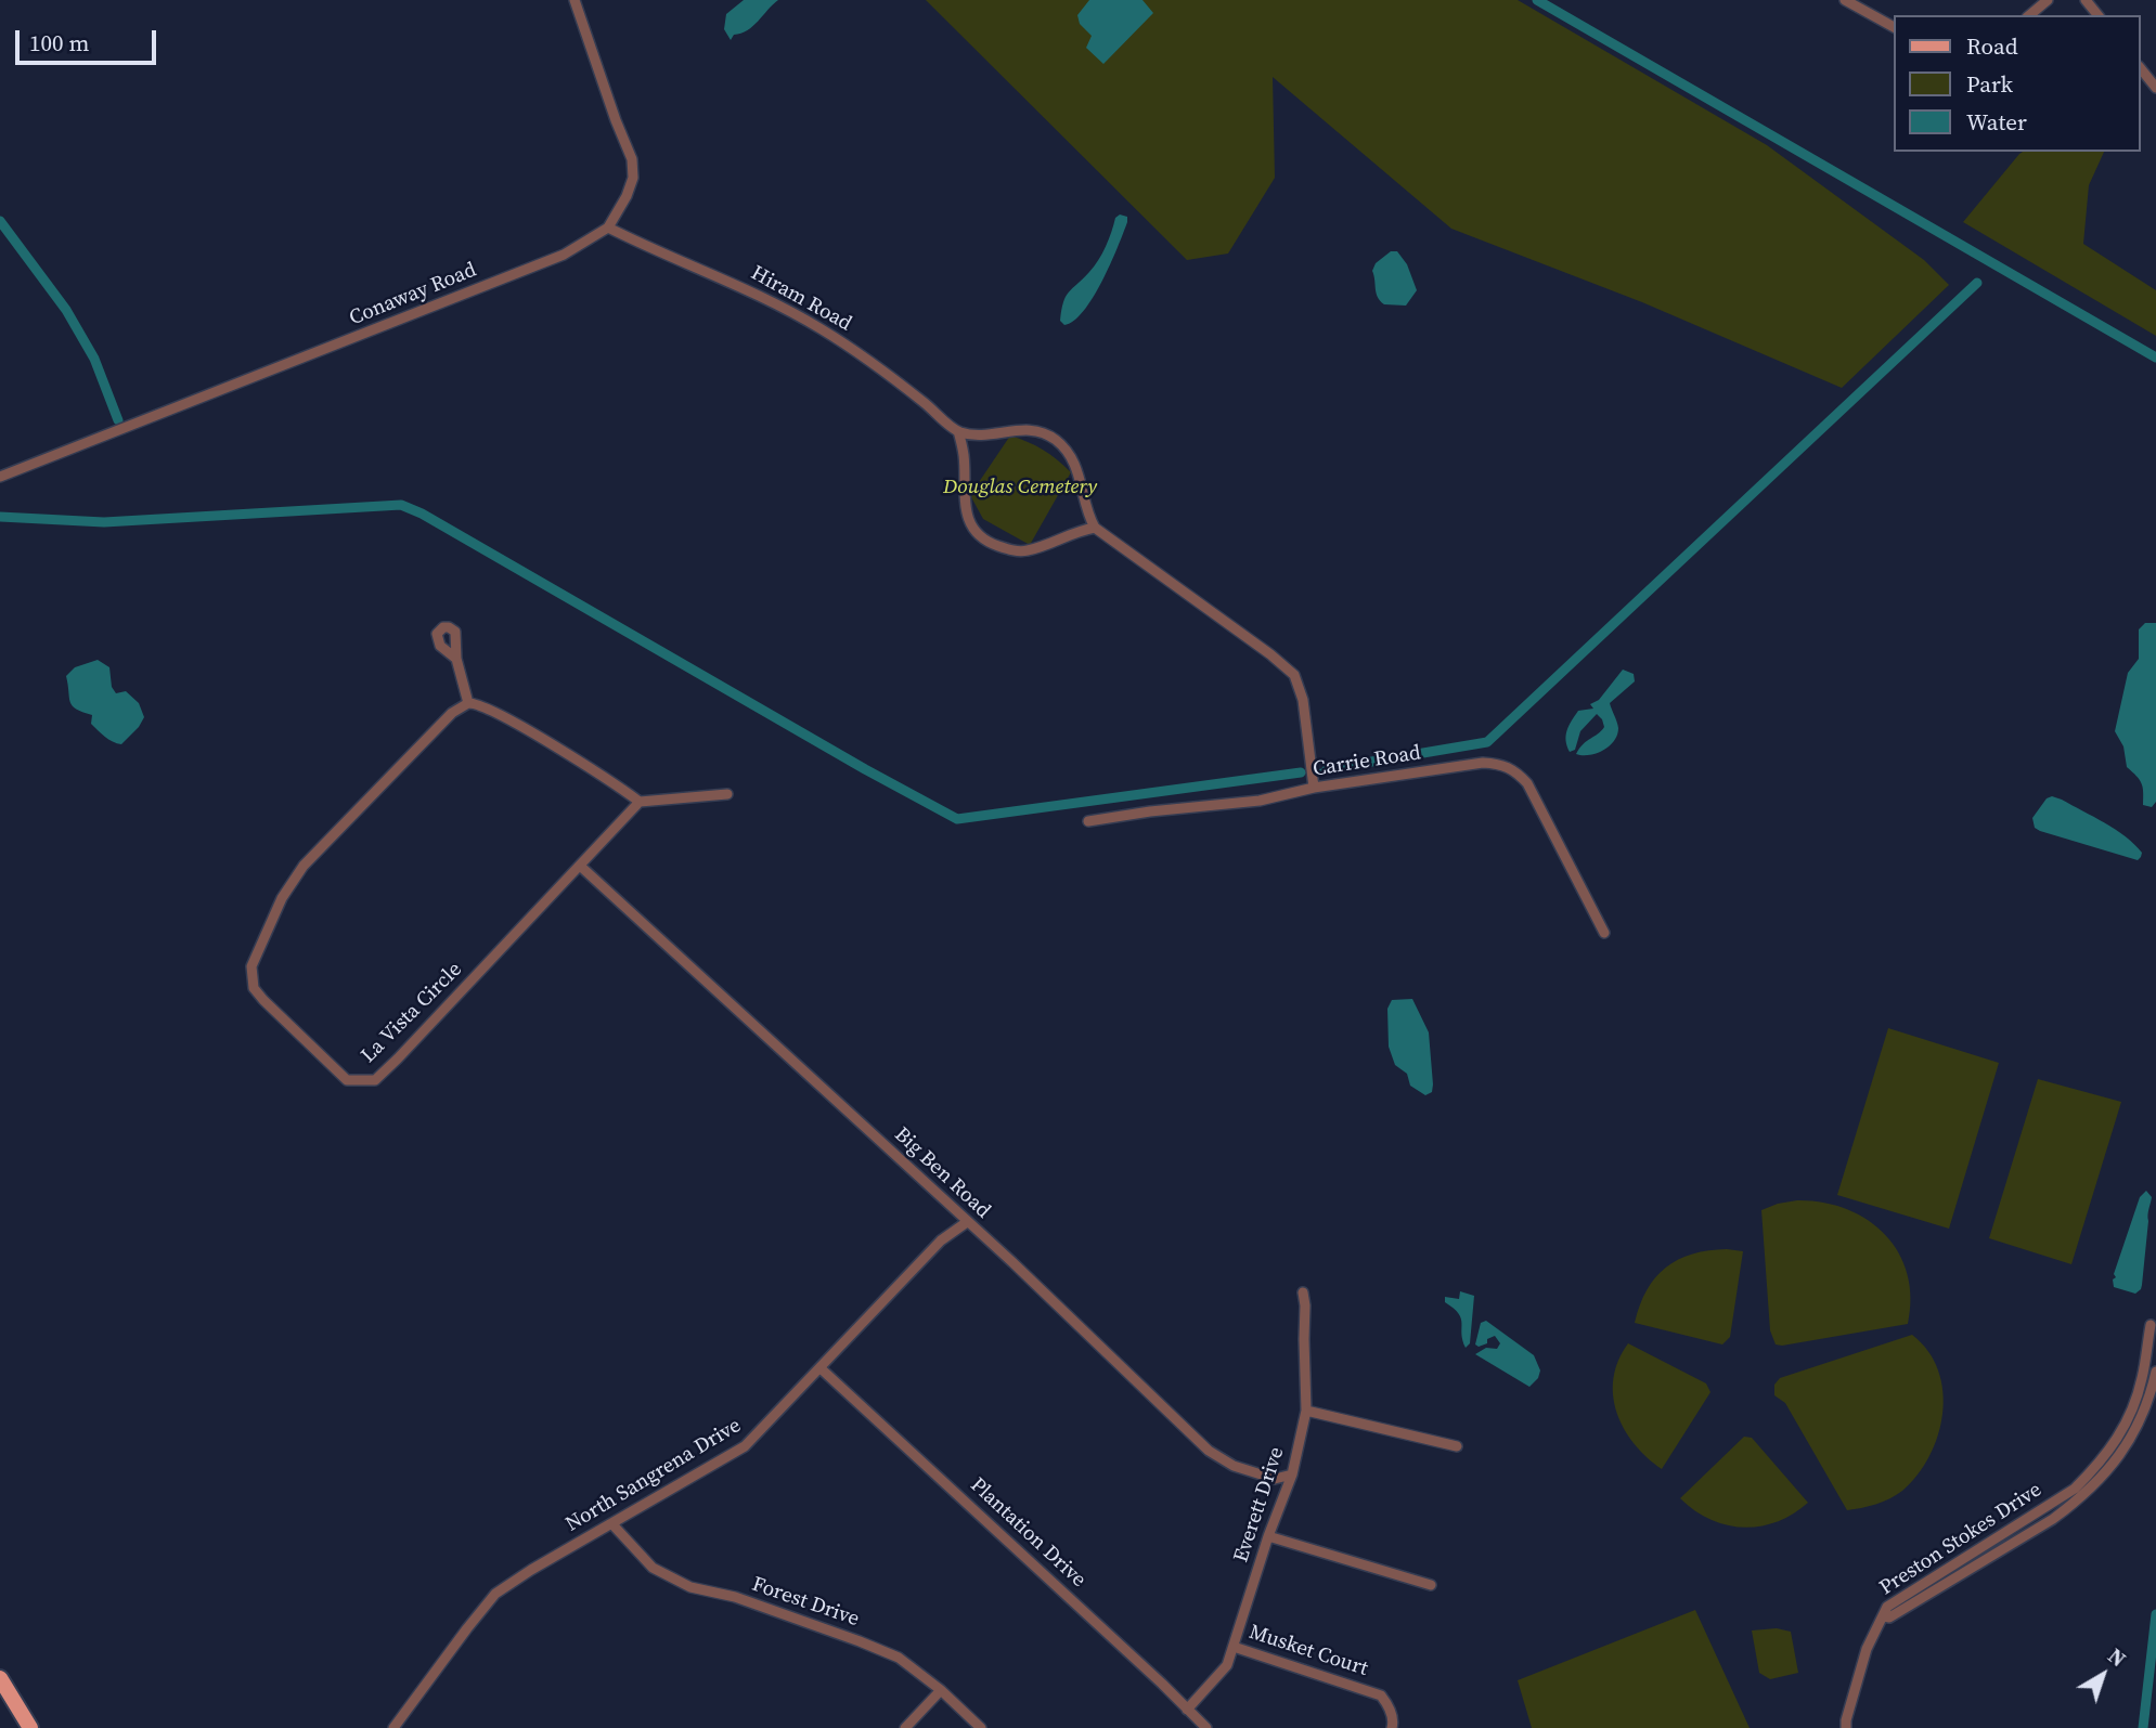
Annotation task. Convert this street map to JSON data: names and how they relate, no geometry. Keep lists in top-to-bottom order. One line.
{"streets":{"street":["Conaway Road","Hiram Road","Carrie Road","La Vista Circle","Big Ben Road","North Sangrena Drive","Everett Drive","Plantation Drive","Preston Stokes Drive","Forest Drive","Musket Court"]},"crossings":[["Conaway Road","Hiram Road"],["La Vista Circle","Big Ben Road"],["Big Ben Road","North Sangrena Drive"],["Big Ben Road","Everett Drive"],["North Sangrena Drive","Plantation Drive"],["North Sangrena Drive","Forest Drive"],["Everett Drive","Plantation Drive"],["Everett Drive","Musket Court"]],"parks":["Douglas Cemetery"],"legend":["Road","Park","Water"],"scale_bar":"100 m","north":"top right"}
